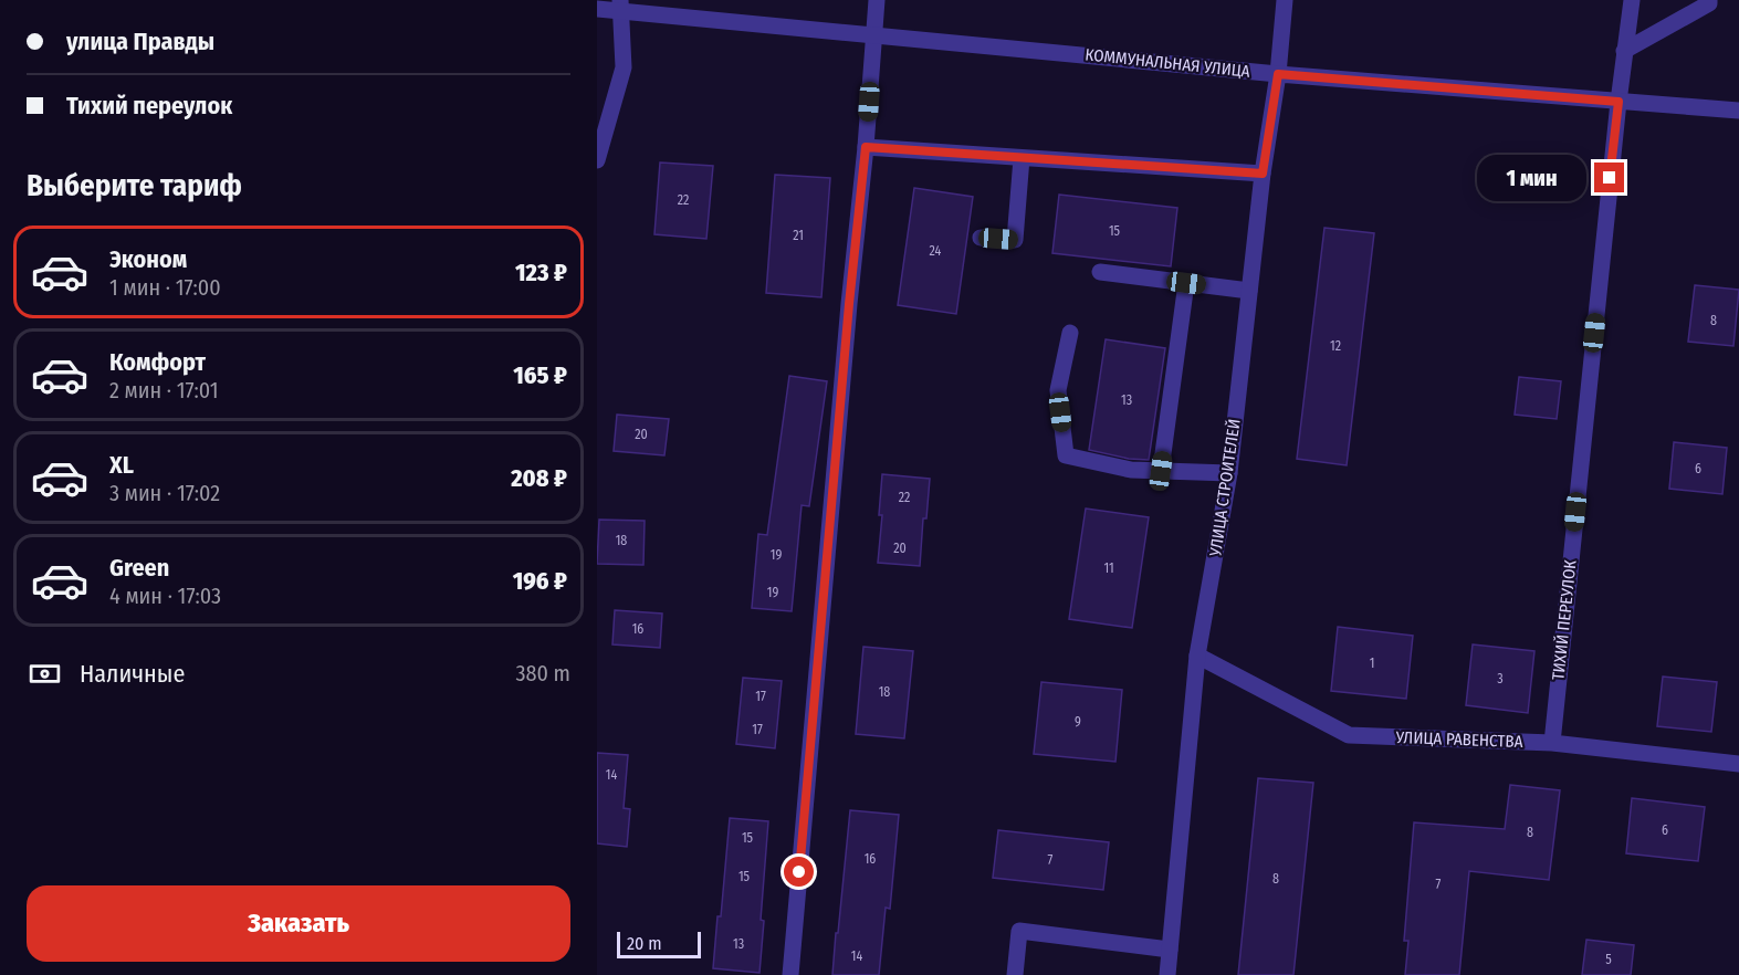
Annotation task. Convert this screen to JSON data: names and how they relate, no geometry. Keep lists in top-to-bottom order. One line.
{"streets":{"street":["КОММУНАЛЬНАЯ УЛИЦА","УЛИЦА СТРОИТЕЛЕЙ","ТИХИЙ ПЕРЕУЛОК","УЛИЦА РАВЕНСТВА"]},"crossings":[["КОММУНАЛЬНАЯ УЛИЦА","УЛИЦА СТРОИТЕЛЕЙ"],["КОММУНАЛЬНАЯ УЛИЦА","ТИХИЙ ПЕРЕУЛОК"],["УЛИЦА СТРОИТЕЛЕЙ","УЛИЦА РАВЕНСТВА"],["ТИХИЙ ПЕРЕУЛОК","УЛИЦА РАВЕНСТВА"]],"house_numbers":["22","15","21","24","8","12","13","20","6","22","18","20","19","11","19","16","1","3","18","17","9","17","14","6","8","15","16","7","15","8","7","13","14","5"],"scale_bar":"20 m","page":{"banner":["улица Правды","Тихий переулок"],"heading":"Выберите тариф","bubble":"1 мин","list":[{"name":"Эконом","note":"1 мин · 17:00","value":"123 ₽"},{"name":"Комфорт","note":"2 мин · 17:01","value":"165 ₽"},{"name":"XL","note":"3 мин · 17:02","value":"208 ₽"},{"name":"Green","note":"4 мин · 17:03","value":"196 ₽"}],"pay":["Наличные","380 m"],"buttons":"Заказать","scale":"20 m"}}
